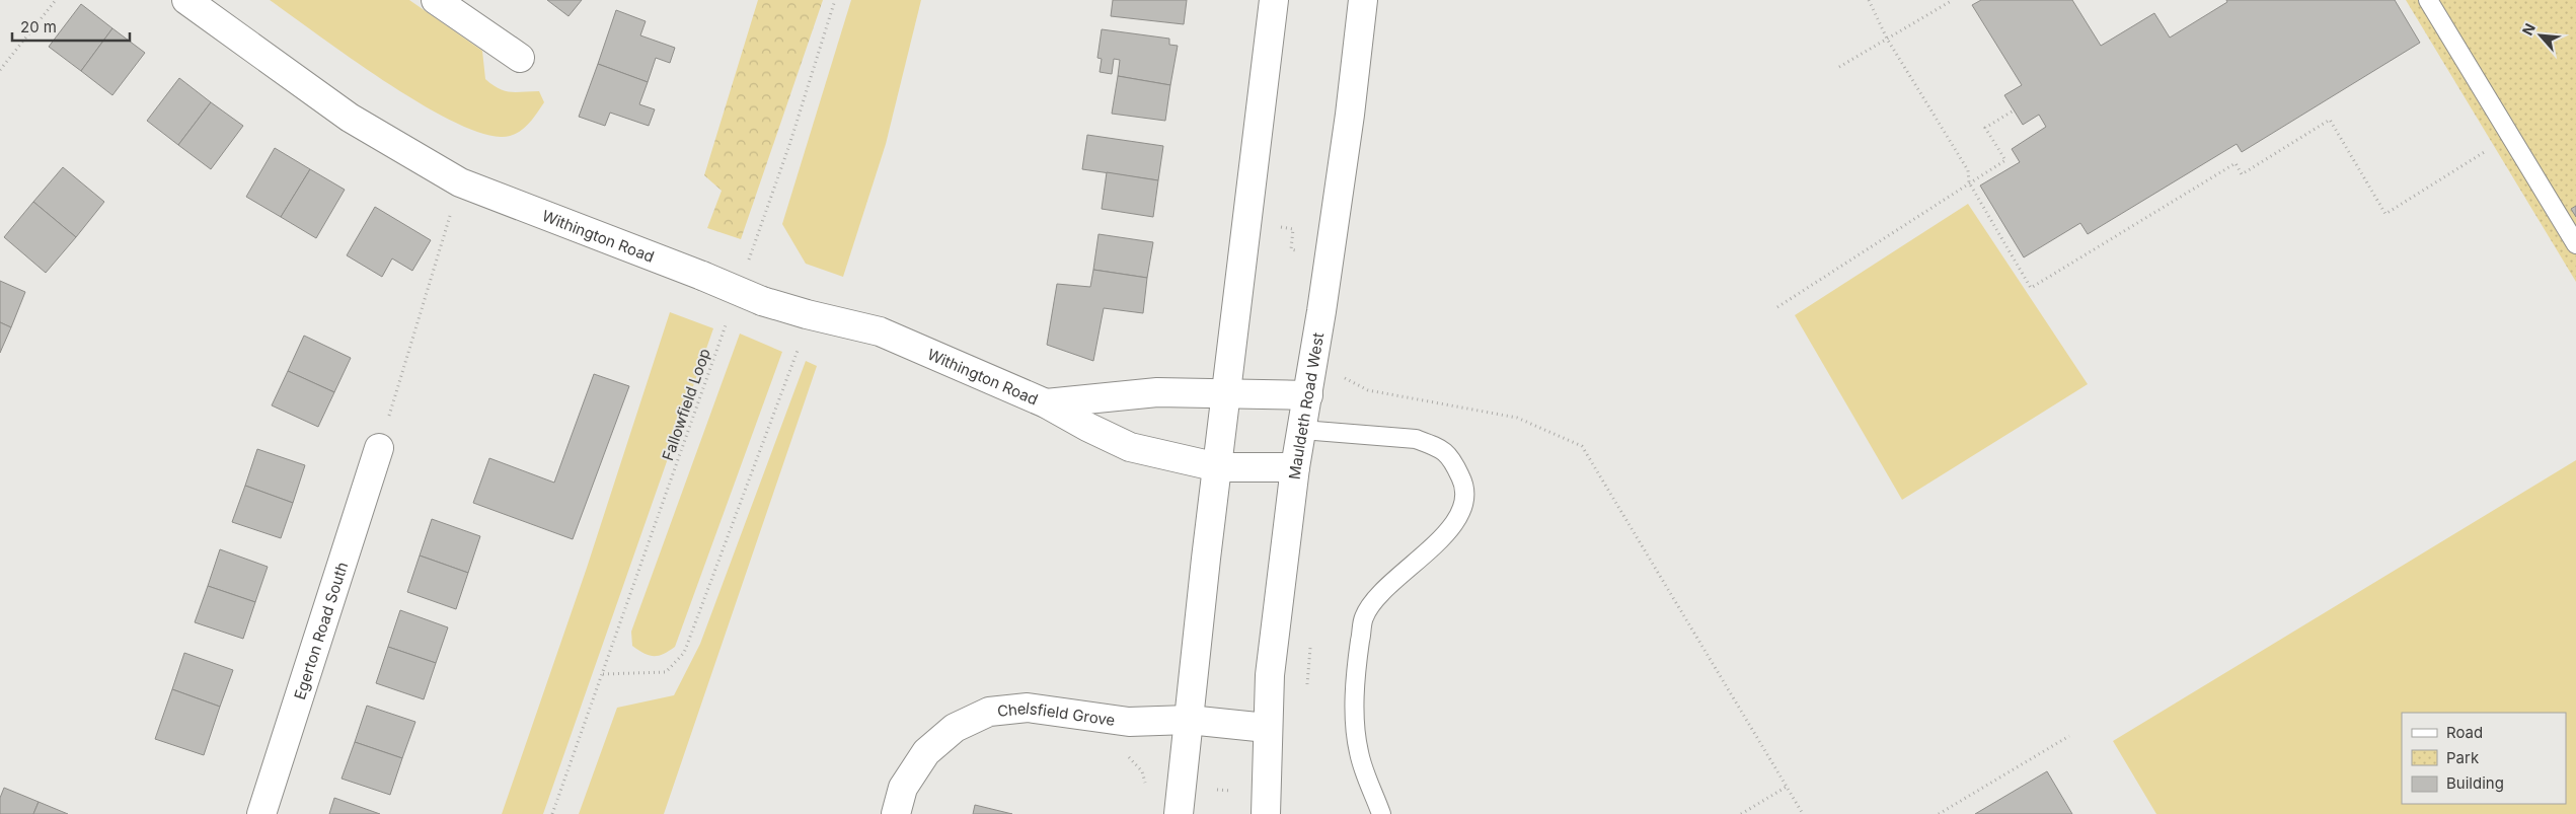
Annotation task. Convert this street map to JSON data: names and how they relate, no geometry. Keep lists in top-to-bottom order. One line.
{"streets":{"street":["Withington Road","Mauldeth Road West","Egerton Road South","Chelsfield Grove"],"path":["Fallowfield Loop"]},"crossings":[["Withington Road","Mauldeth Road West"],["Mauldeth Road West","Chelsfield Grove"]],"legend":["Road","Park","Building"],"scale_bar":"20 m","north":"top left"}
